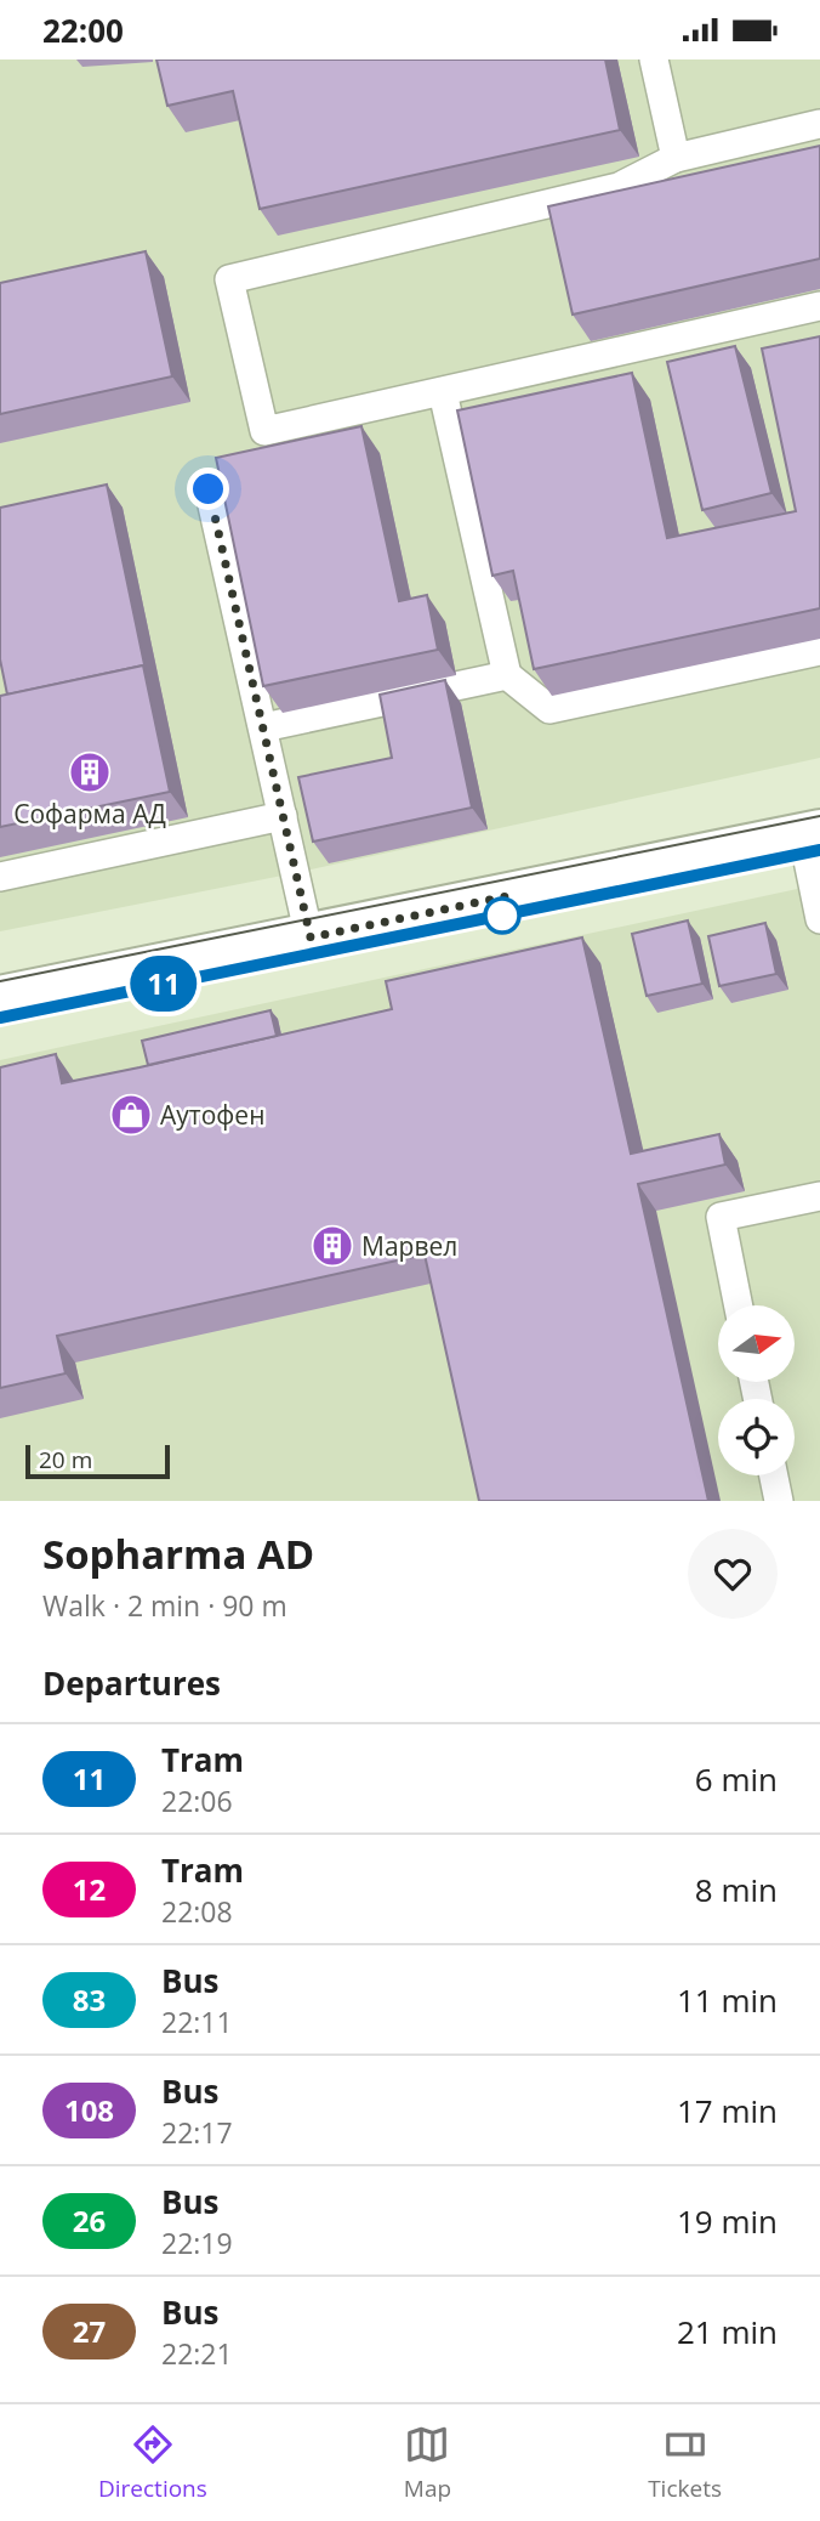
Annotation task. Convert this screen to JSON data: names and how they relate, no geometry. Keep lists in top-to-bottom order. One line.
{"places":{"building":["Софарма АД","Марвел"],"shop":["Аутофен"]},"lines":["tram line 11"],"scale_bar":"20 m","north":"right","page":{"status":"22:00","on_map":"11","scale":"20 m","heading":[["Sopharma AD","Walk · 2 min · 90 m"],"Departures"],"list":[{"mark":"11","name":"Tram","note":"22:06","value":"6 min"},{"mark":"12","name":"Tram","note":"22:08","value":"8 min"},{"mark":"83","name":"Bus","note":"22:11","value":"11 min"},{"mark":"108","name":"Bus","note":"22:17","value":"17 min"},{"mark":"26","name":"Bus","note":"22:19","value":"19 min"},{"mark":"27","name":"Bus","note":"22:21","value":"21 min"}],"tabs":["Directions","Map","Tickets"]}}
